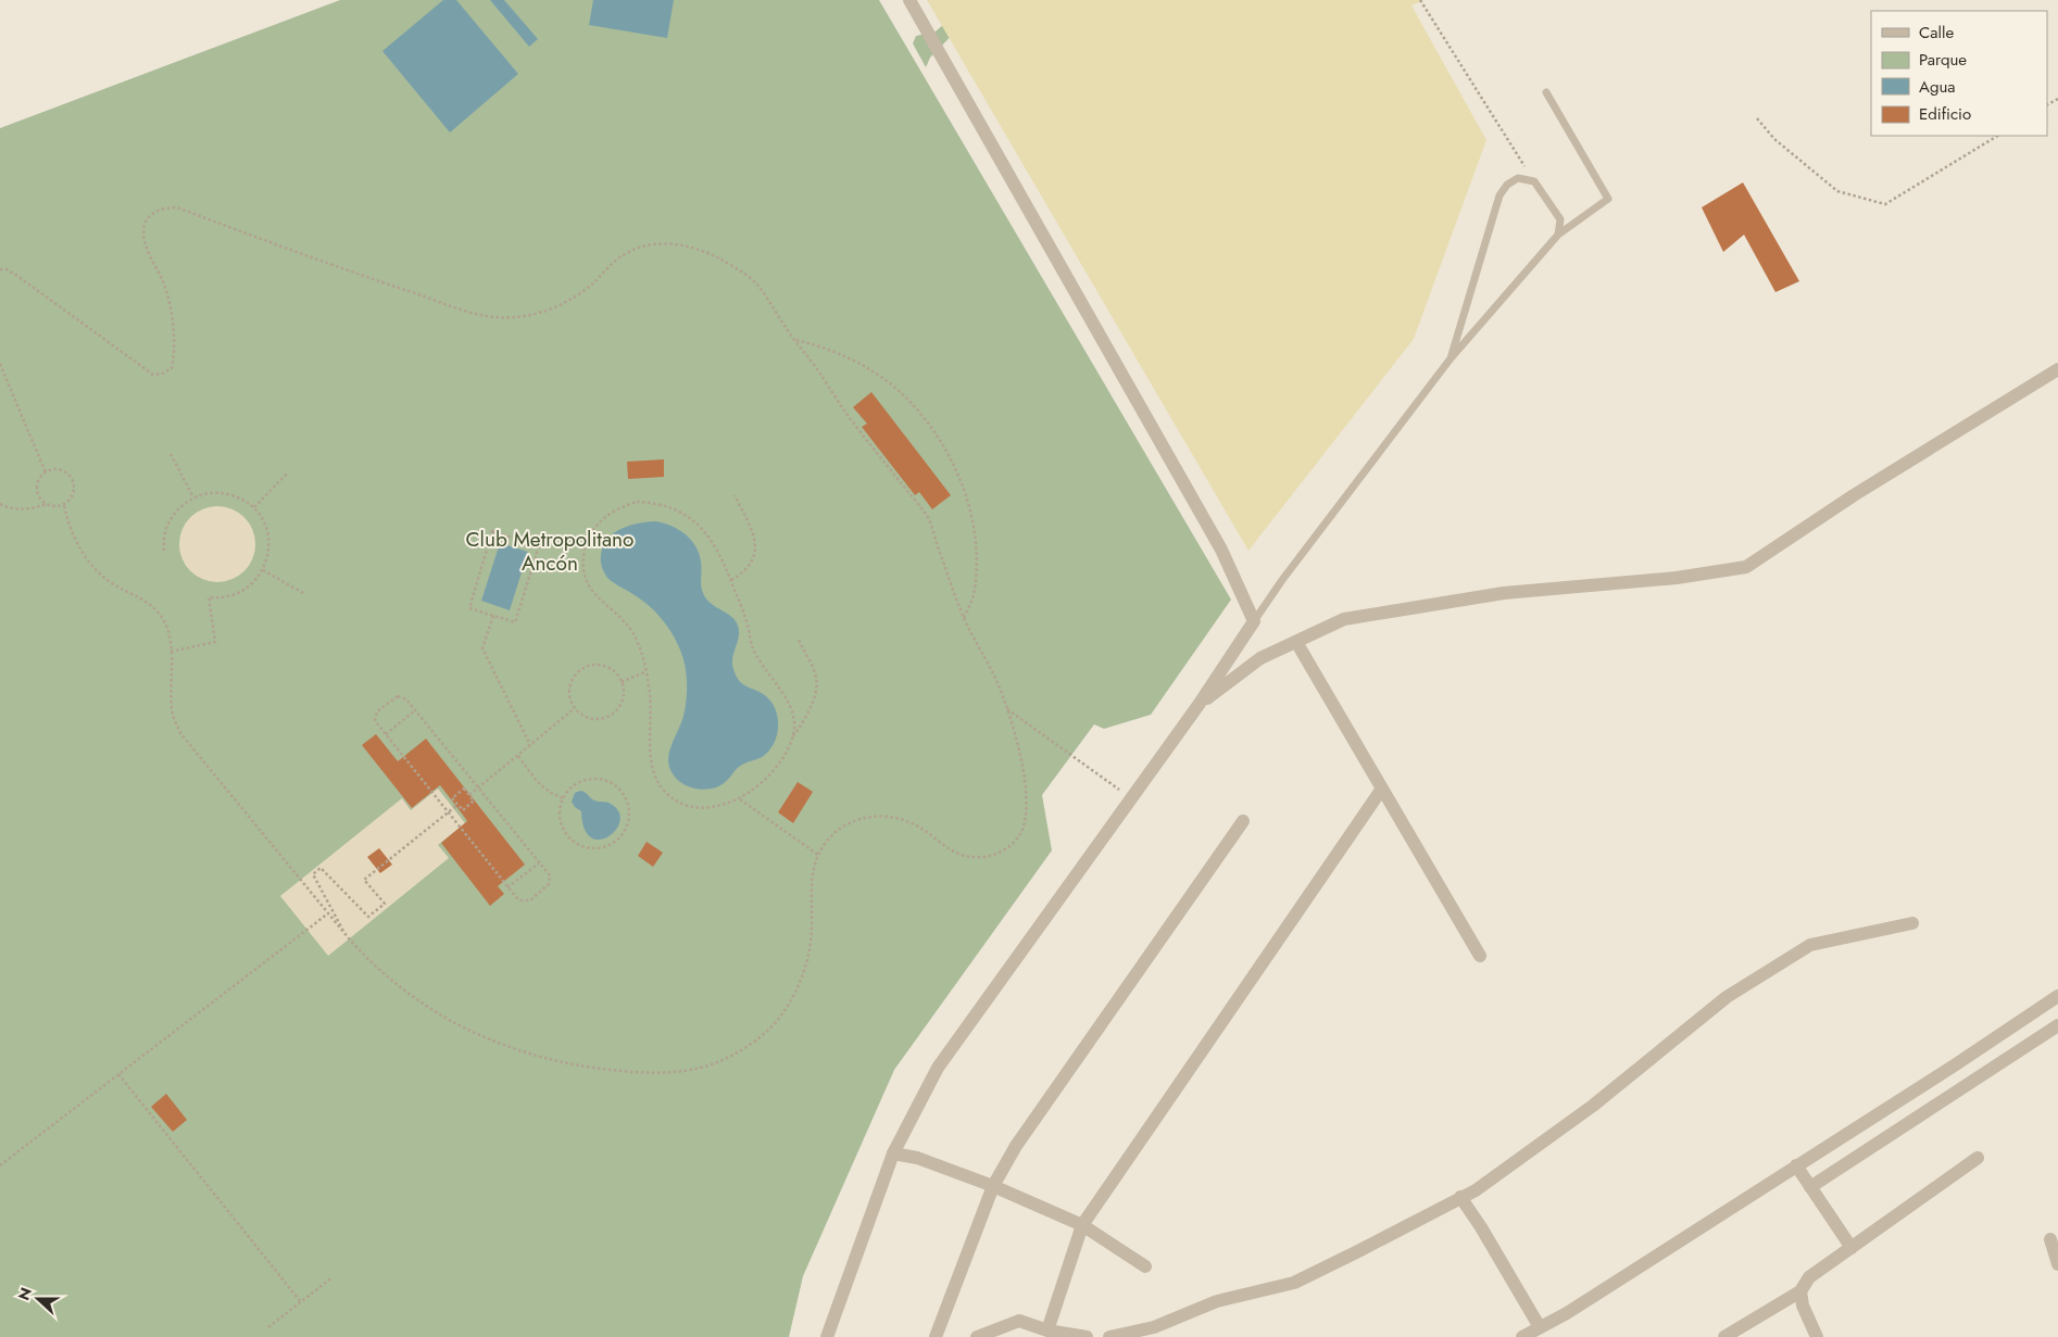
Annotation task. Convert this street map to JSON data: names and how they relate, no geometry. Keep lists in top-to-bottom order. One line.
{"parks":["Club Metropolitano Ancón"],"legend":["Calle","Parque","Agua","Edificio"],"north":"left"}
